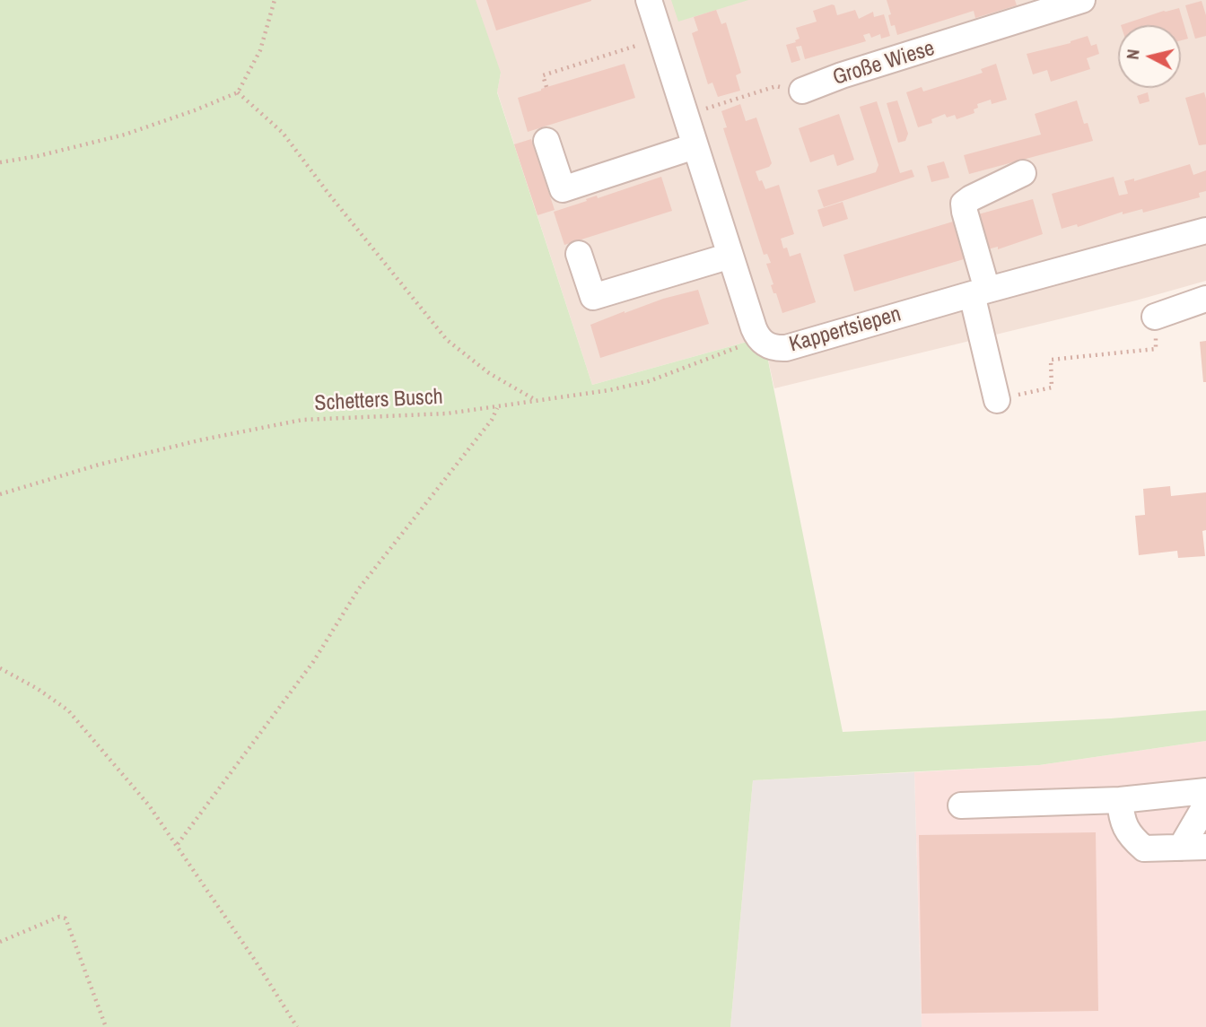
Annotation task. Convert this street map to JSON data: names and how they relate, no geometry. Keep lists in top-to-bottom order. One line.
{"streets":{"street":["Große Wiese","Kappertsiepen"],"path":["Schetters Busch"]},"crossings":[["Kappertsiepen","Schetters Busch"]],"north":"left"}
